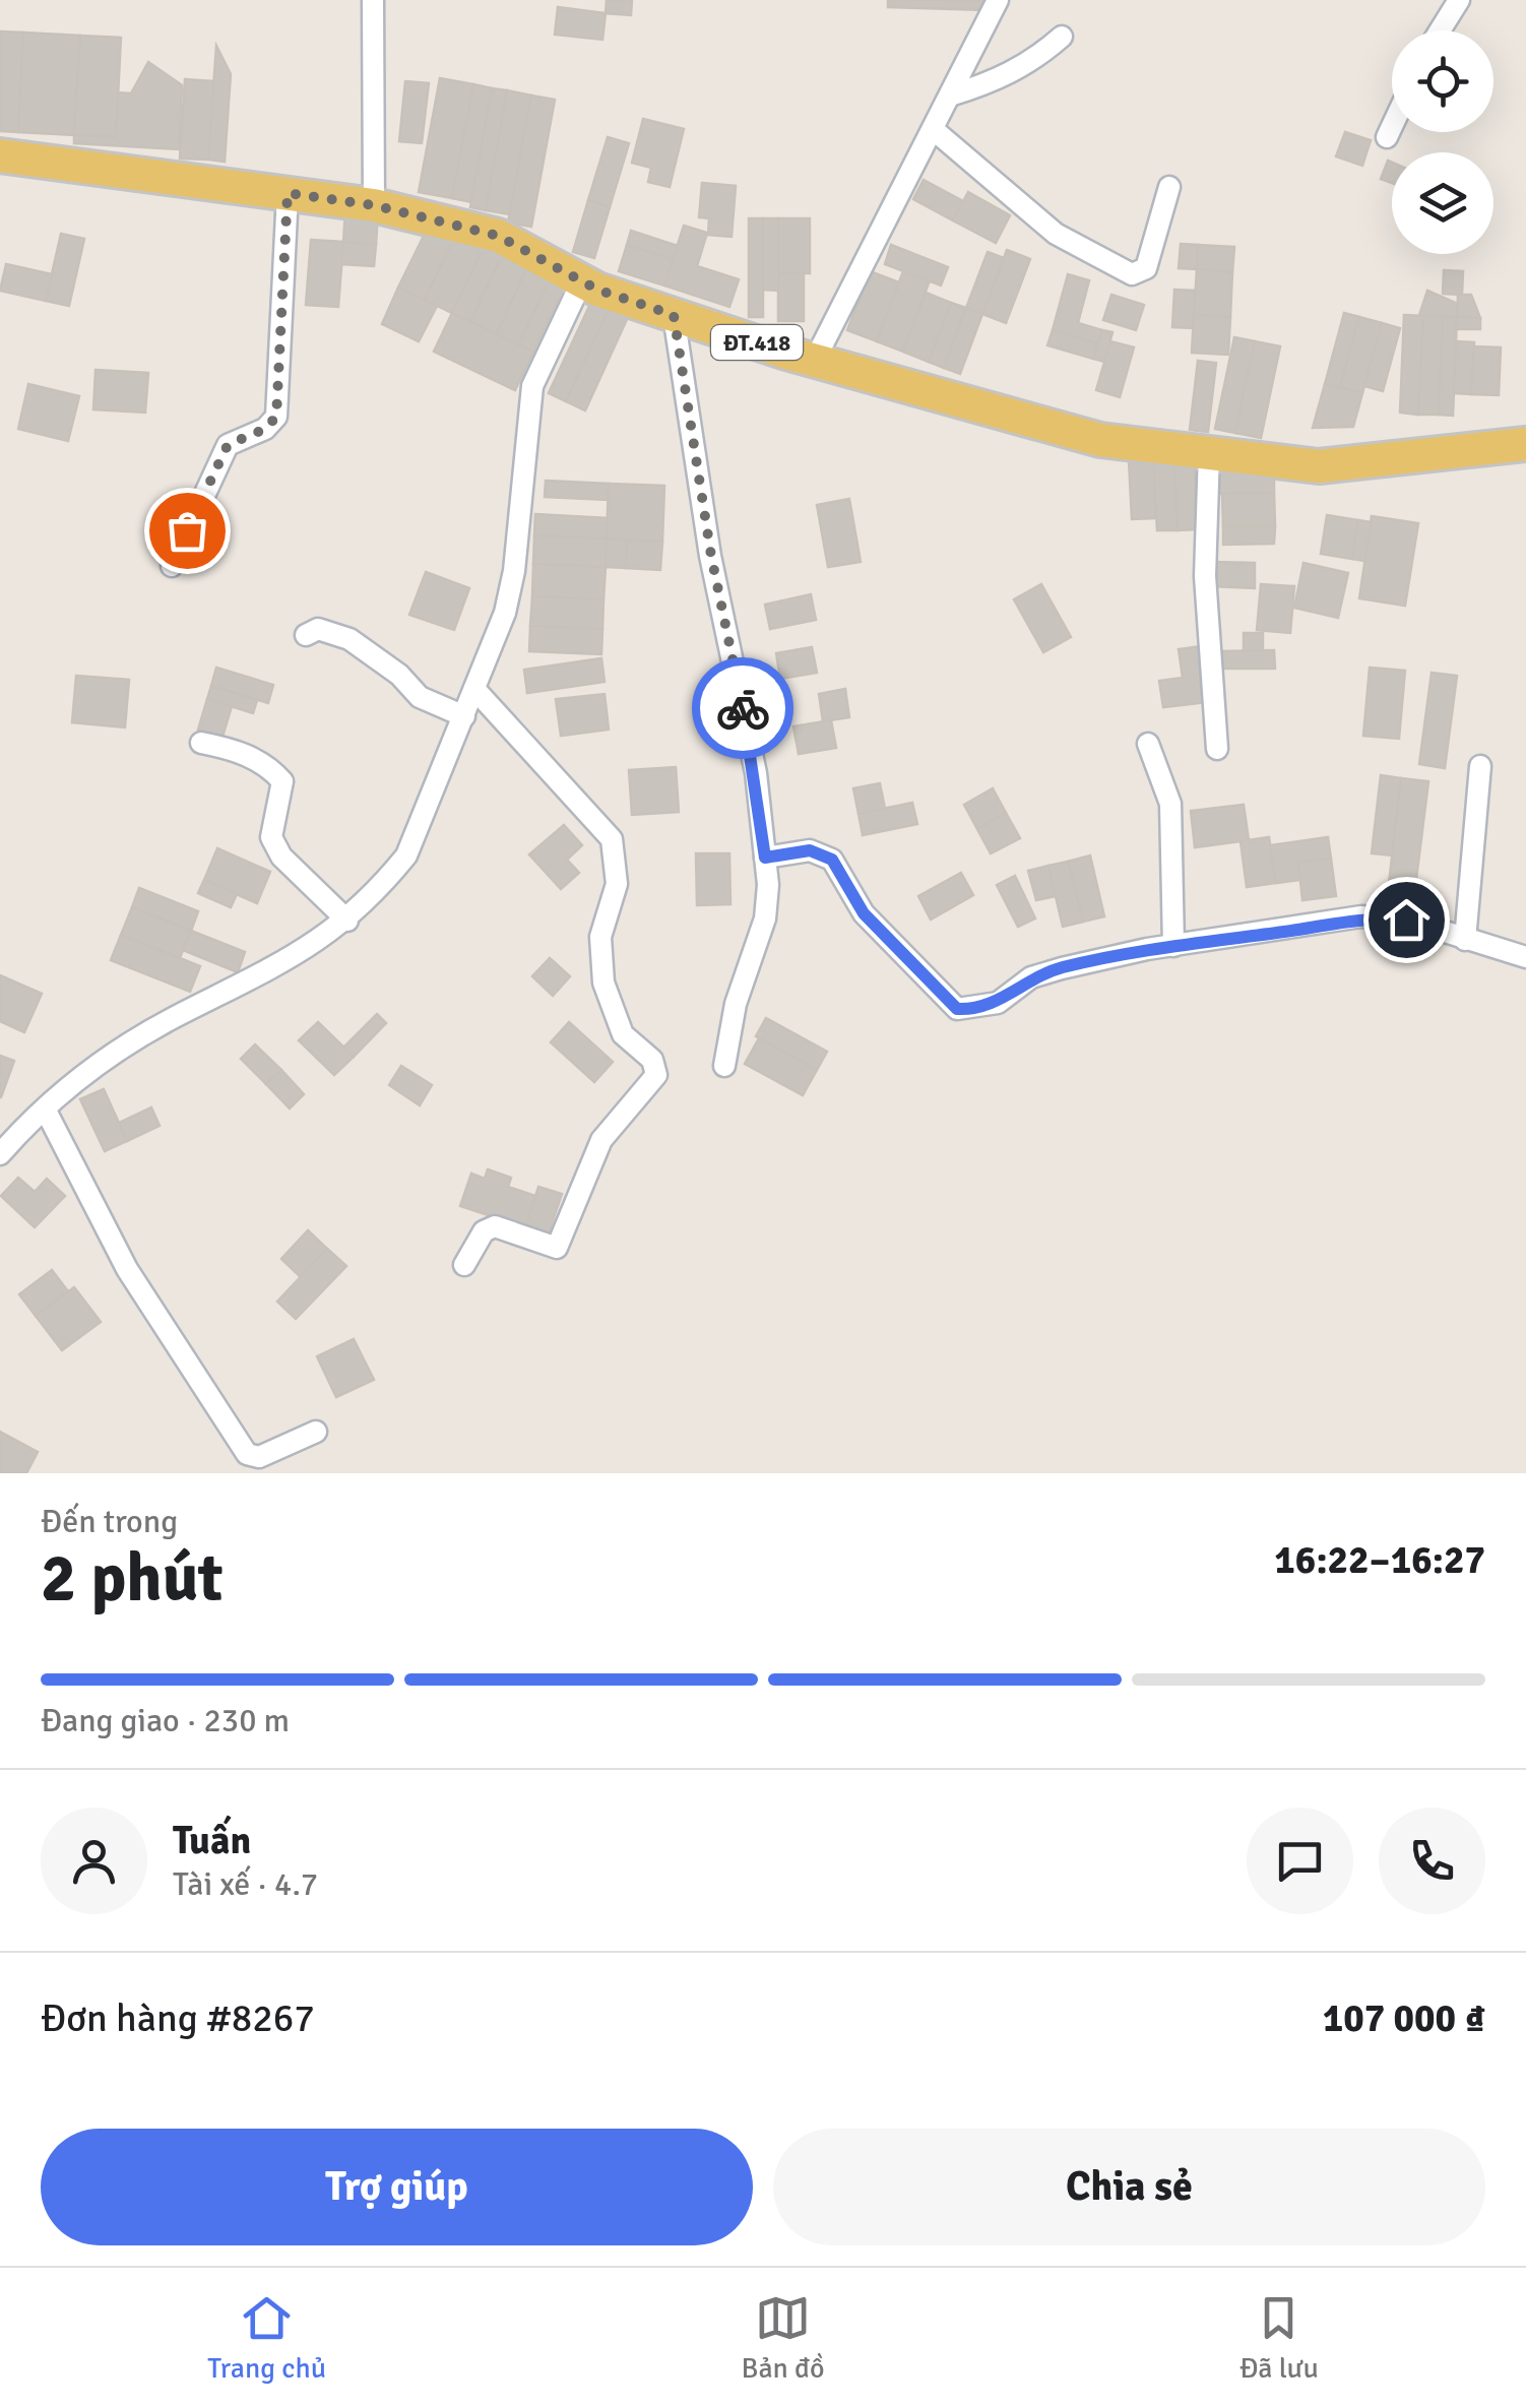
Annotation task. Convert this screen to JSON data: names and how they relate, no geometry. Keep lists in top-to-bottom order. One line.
{"streets":{"main road":["ĐT.418"]},"page":{"heading":["2 phút","Đến trong","16:22–16:27"],"panel":["Tuấn","Tài xế · 4.7","Đơn hàng #8267","107 000 ₫"],"bar":"Đang giao · 230 m","buttons":["Trợ giúp","Chia sẻ"],"tabs":["Trang chủ","Bản đồ","Đã lưu"]}}
